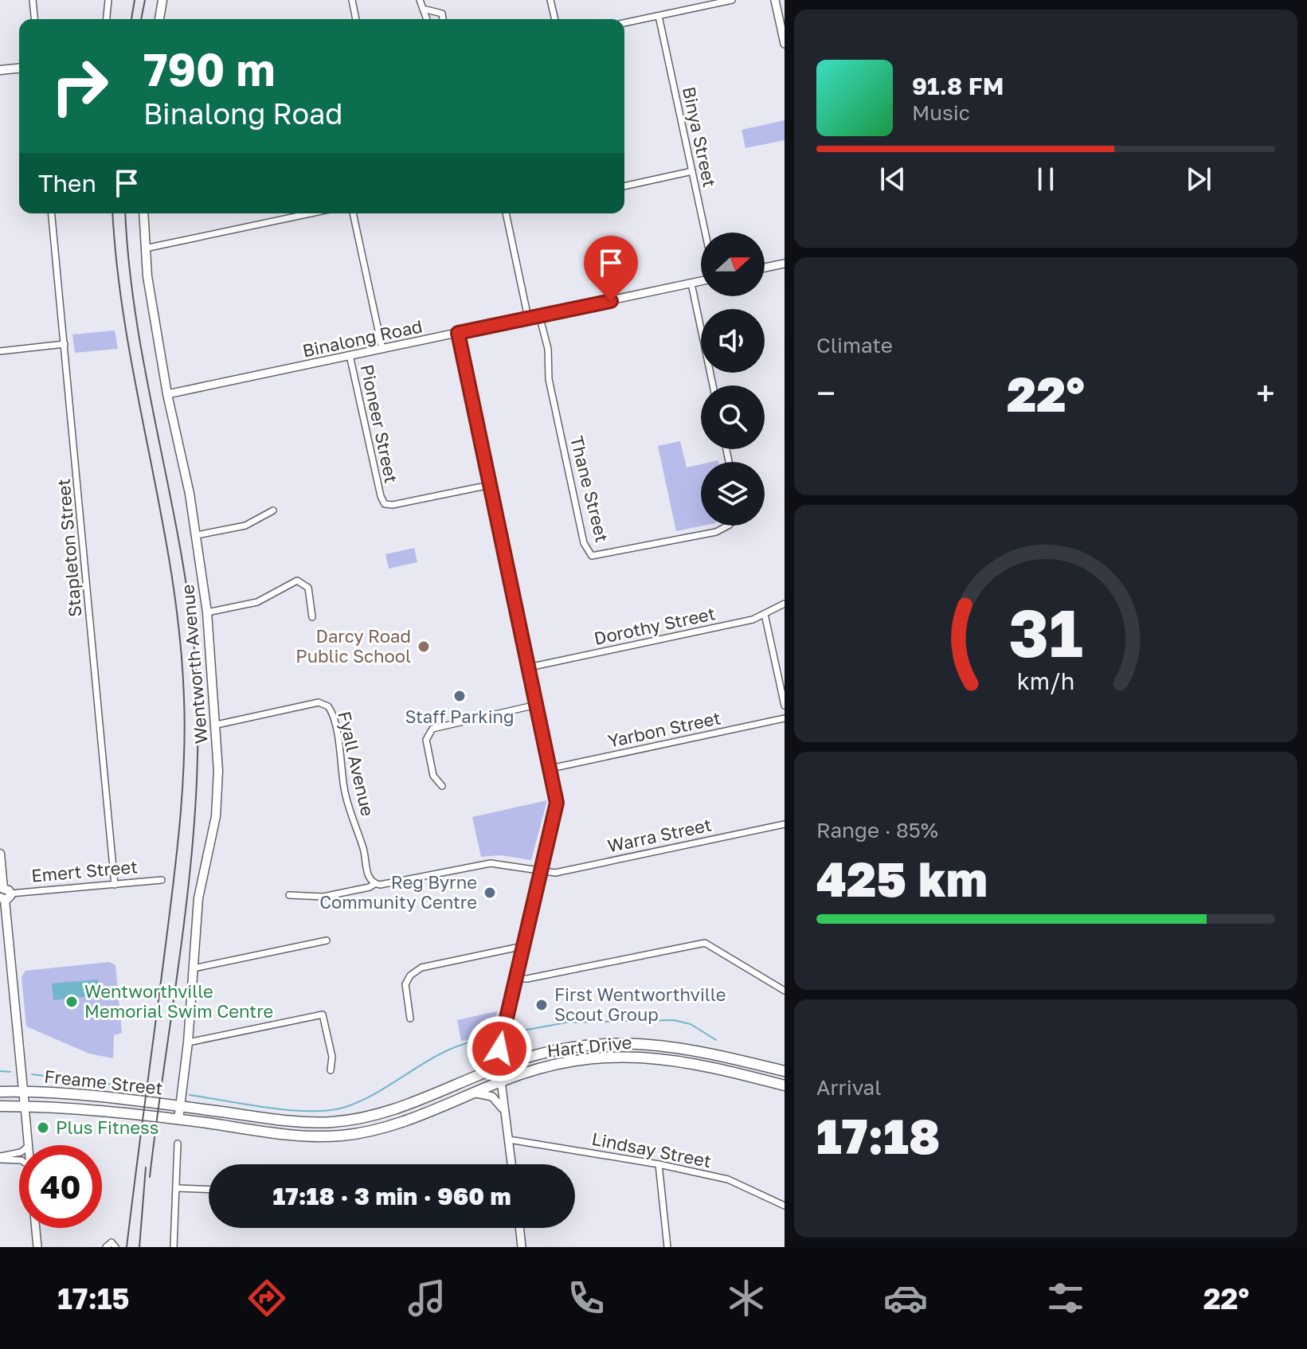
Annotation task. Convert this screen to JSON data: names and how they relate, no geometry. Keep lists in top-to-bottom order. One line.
{"streets":{"highway":["Hart Drive","Freame Street"],"main road":["Wentworth Avenue"],"street":["Binya Street","Binalong Road","Pioneer Street","Thane Street","Stapleton Street","Dorothy Street","Yarbon Street","Fyall Avenue","Warra Street","Emert Street","Lindsay Street"]},"crossings":[["Binalong Road","Pioneer Street"],["Binalong Road","Thane Street"],["Binalong Road","Wentworth Avenue"],["Stapleton Street","Emert Street"],["Wentworth Avenue","Fyall Avenue"],["Wentworth Avenue","Hart Drive"],["Wentworth Avenue","Freame Street"],["Hart Drive","Freame Street"]],"places":["Darcy Road Public School","Staff Parking","Reg Byrne Community Centre","Wentworthville Memorial Swim Centre","First Wentworthville Scout Group","Plus Fitness"],"north":"right","page":{"turn":["790 m","Binalong Road"],"song":["91.8 FM","Music"],"then":"Then","tile":["Climate",["Range · 85%","425 km"],["Arrival","17:18"]],"heat":["−","22°","+"],"limit":"40","trip":"17:18 · 3 min · 960 m","tabs":["17:15","22°"],"gauge":["31","km/h"]}}
